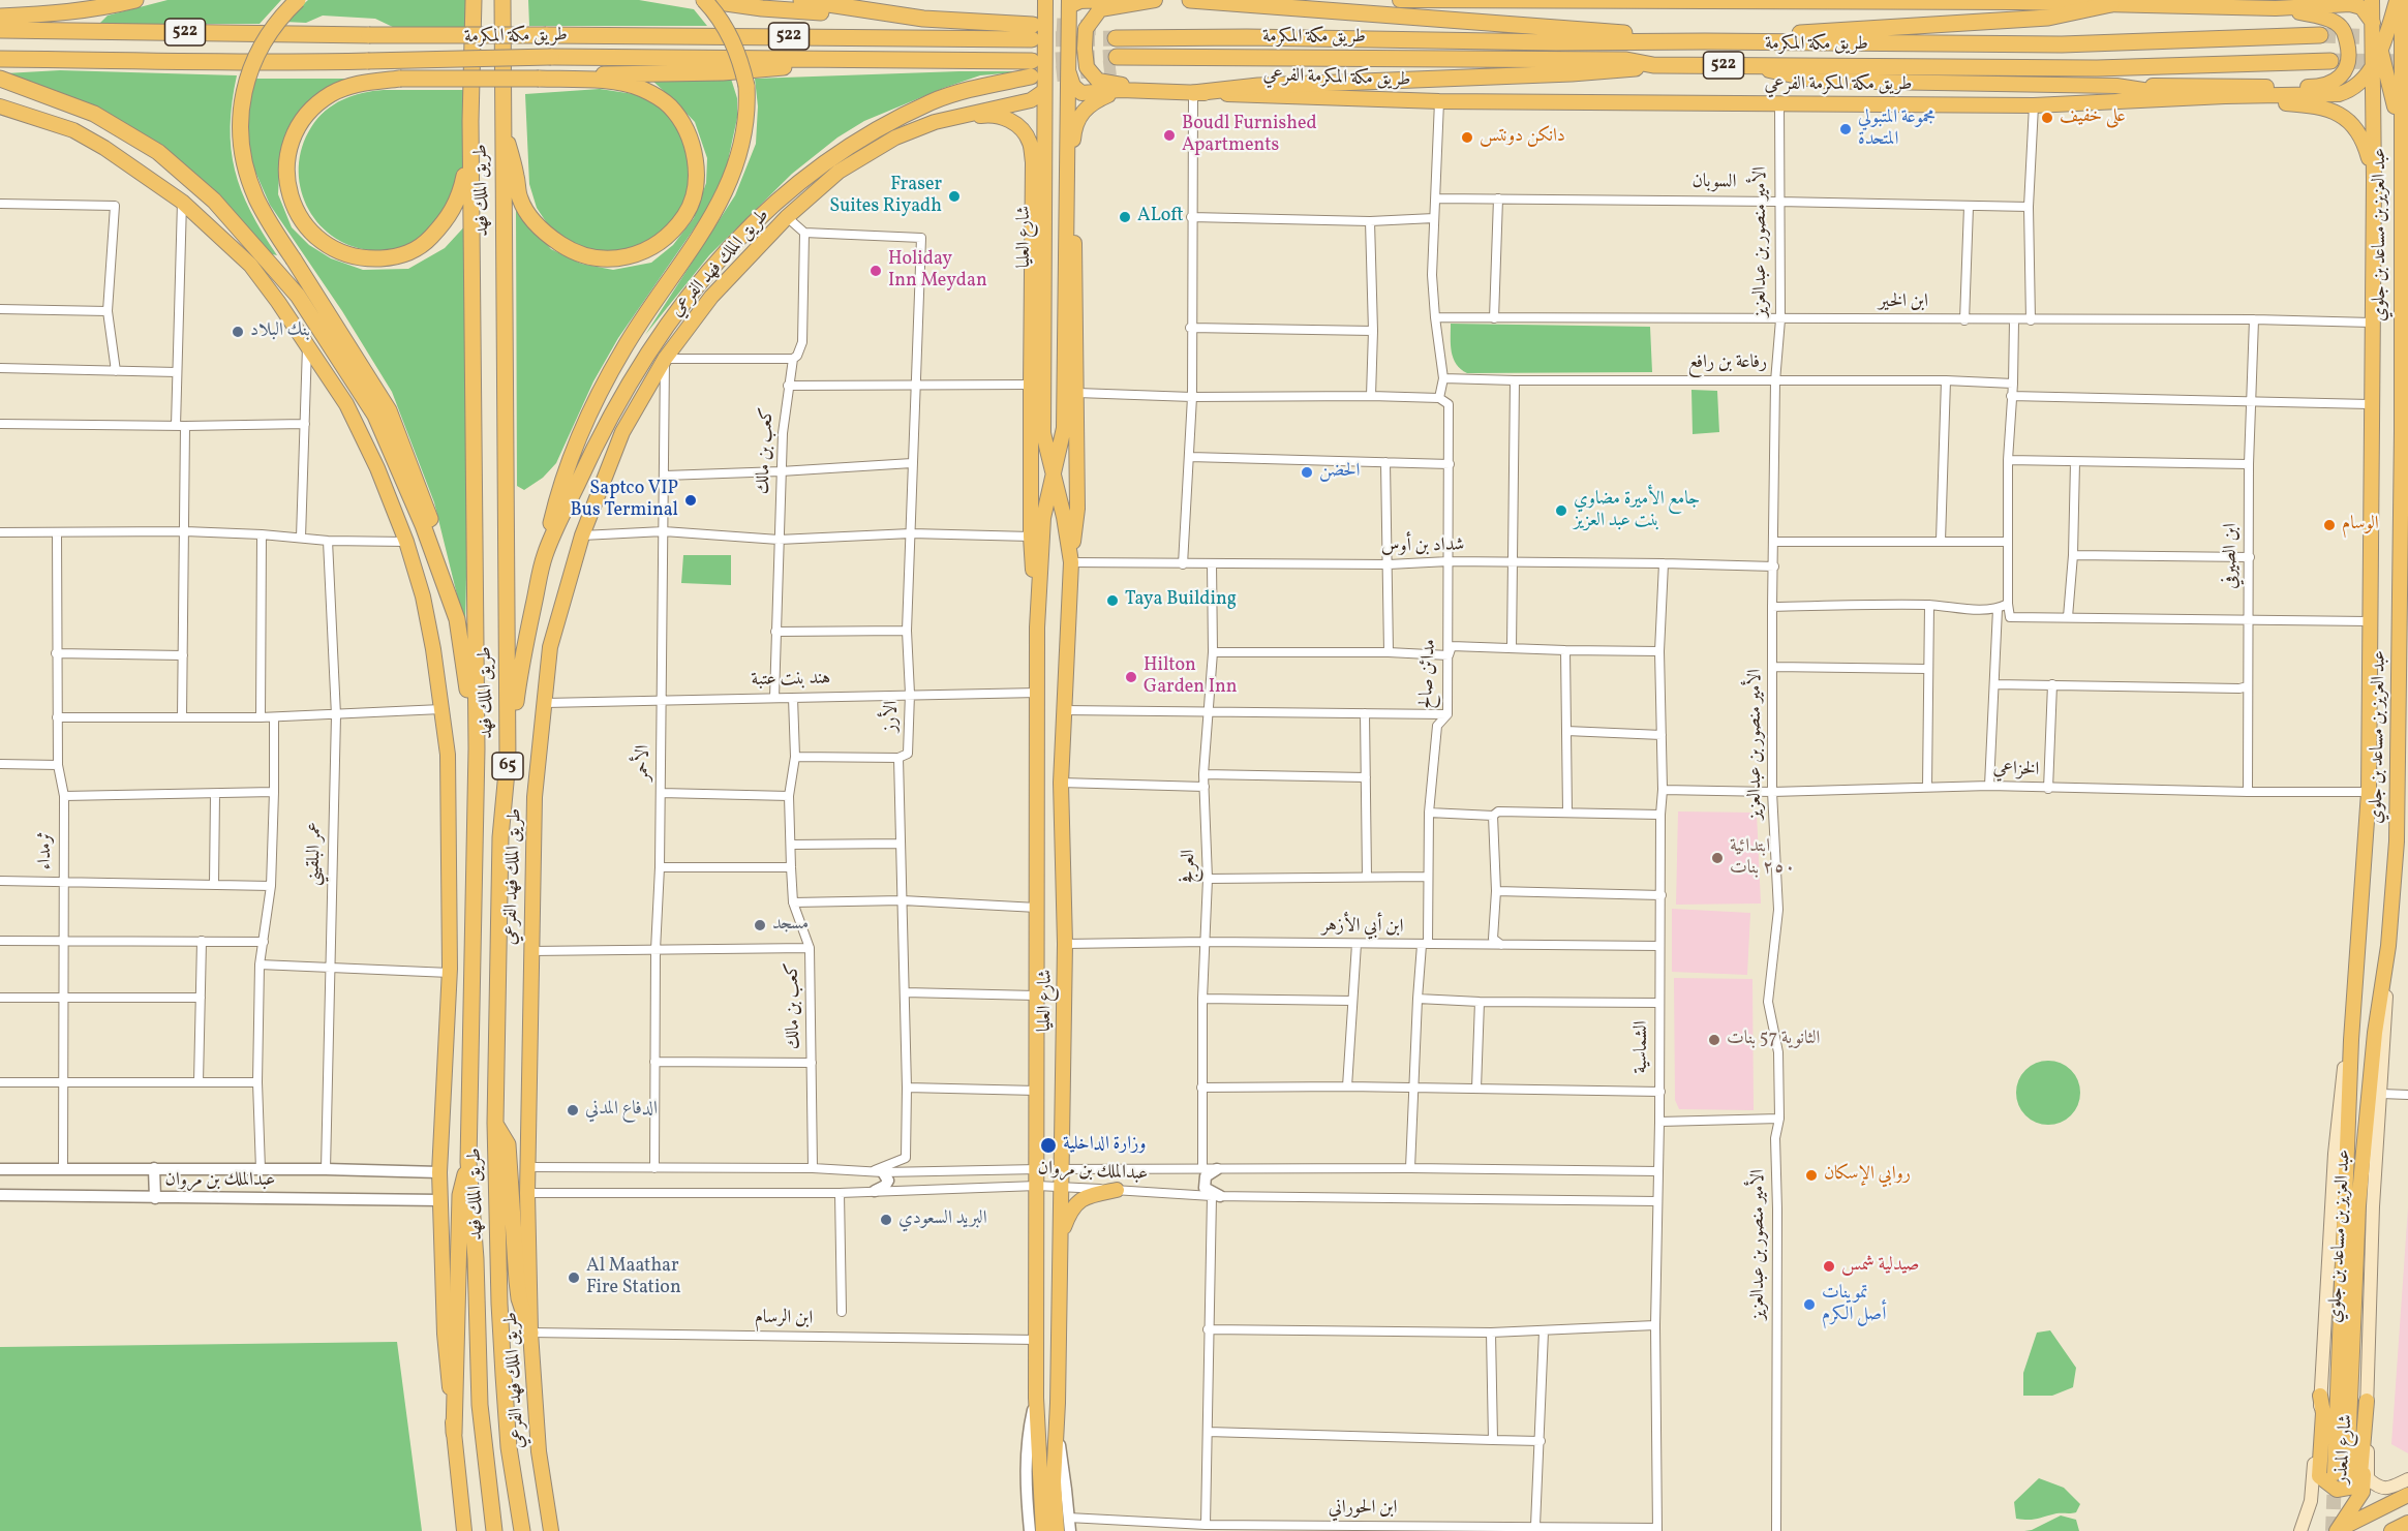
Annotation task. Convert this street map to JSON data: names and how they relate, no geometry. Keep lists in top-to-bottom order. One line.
{"streets":{"highway":["522","طريق مكة المكرمة","طريق الملك فهد","65"],"main road":["طريق مكة المكرمة الفرعي","عبد العزيز بن مساعد بن جلوي","شارع العليا","طريق الملك فهد الفرعي","شارع المعذر"],"street":["السوبان","الأمير منصور بن عبدالعزيز","ابن الخير","رفاعة بن رافع","كعب بن مالك","شداد بن أوس","ابن الصيرفي","مدائن صالح","هند بنت عتبة","الأرز","الأحمر","الخزاعي","ثرمداء","عمر البلقيني","العرفج","ابن أبي الأزهر","الشماسية","عبدالملك بن مروان","ابن الرسام","ابن الحوراني"]},"crossings":[["طريق مكة المكرمة الفرعي","عبد العزيز بن مساعد بن جلوي"],["طريق مكة المكرمة الفرعي","شارع العليا"],["طريق مكة المكرمة الفرعي","الأمير منصور بن عبدالعزيز"],["السوبان","الأمير منصور بن عبدالعزيز"],["عبد العزيز بن مساعد بن جلوي","ابن الخير"],["عبد العزيز بن مساعد بن جلوي","الخزاعي"],["شارع العليا","شداد بن أوس"],["شارع العليا","هند بنت عتبة"],["شارع العليا","ابن أبي الأزهر"],["شارع العليا","عبدالملك بن مروان"],["شارع العليا","ابن الرسام"],["الأمير منصور بن عبدالعزيز","ابن الخير"],["الأمير منصور بن عبدالعزيز","رفاعة بن رافع"],["الأمير منصور بن عبدالعزيز","شداد بن أوس"],["الأمير منصور بن عبدالعزيز","الخزاعي"],["طريق الملك فهد الفرعي","هند بنت عتبة"],["طريق الملك فهد الفرعي","الأحمر"],["طريق الملك فهد الفرعي","عبدالملك بن مروان"],["طريق الملك فهد الفرعي","ابن الرسام"],["ابن الخير","ابن الصيرفي"],["كعب بن مالك","هند بنت عتبة"],["كعب بن مالك","الأرز"],["كعب بن مالك","عبدالملك بن مروان"],["شداد بن أوس","مدائن صالح"],["شداد بن أوس","العرفج"],["شداد بن أوس","الشماسية"],["ابن الصيرفي","الخزاعي"],["مدائن صالح","ابن أبي الأزهر"],["مدائن صالح","عبدالملك بن مروان"],["هند بنت عتبة","الأرز"],["هند بنت عتبة","الأحمر"],["الأرز","عبدالملك بن مروان"],["الأحمر","عبدالملك بن مروان"],["الخزاعي","الشماسية"],["ثرمداء","عبدالملك بن مروان"],["عمر البلقيني","عبدالملك بن مروان"],["العرفج","ابن أبي الأزهر"],["العرفج","عبدالملك بن مروان"],["ابن أبي الأزهر","الشماسية"],["الشماسية","عبدالملك بن مروان"],["الشماسية","ابن الحوراني"]],"places":["على خفيف","مجموعة المتبولي المتحدة","Boudl Furnished Apartments","دانكن دونتس","Fraser Suites Riyadh","ALoft","Holiday Inn Meydan","بنك البلاد","الحضن","Saptco VIP Bus Terminal","جامع الأميرة مضاوي بنت عبد العزيز","الوسام","Taya Building","Hilton Garden Inn","ابتدائية ٢٥٠ بنات","مسجد","الثانوية 57 بنات","الدفاع المدني","وزارة الداخلية","روابي الإسكان","البريد السعودي","صيدلية شمس","Al Maathar Fire Station","تموينات أصل الكرم"]}
